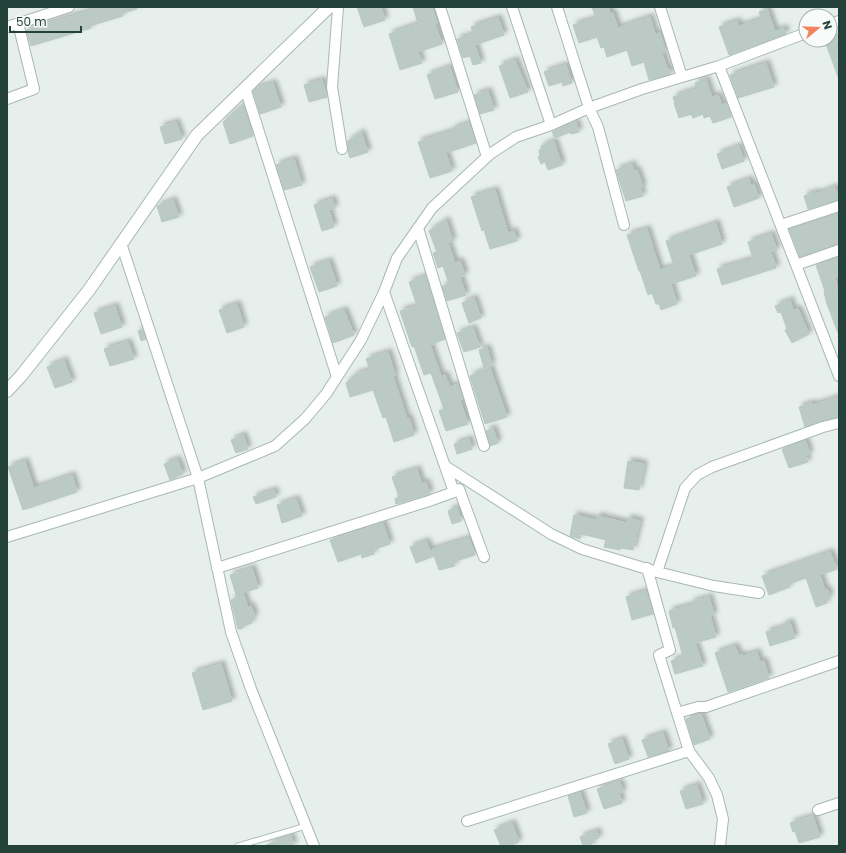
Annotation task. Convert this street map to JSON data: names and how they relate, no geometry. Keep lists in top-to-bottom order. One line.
{"scale_bar":"50 m","north":"right"}
